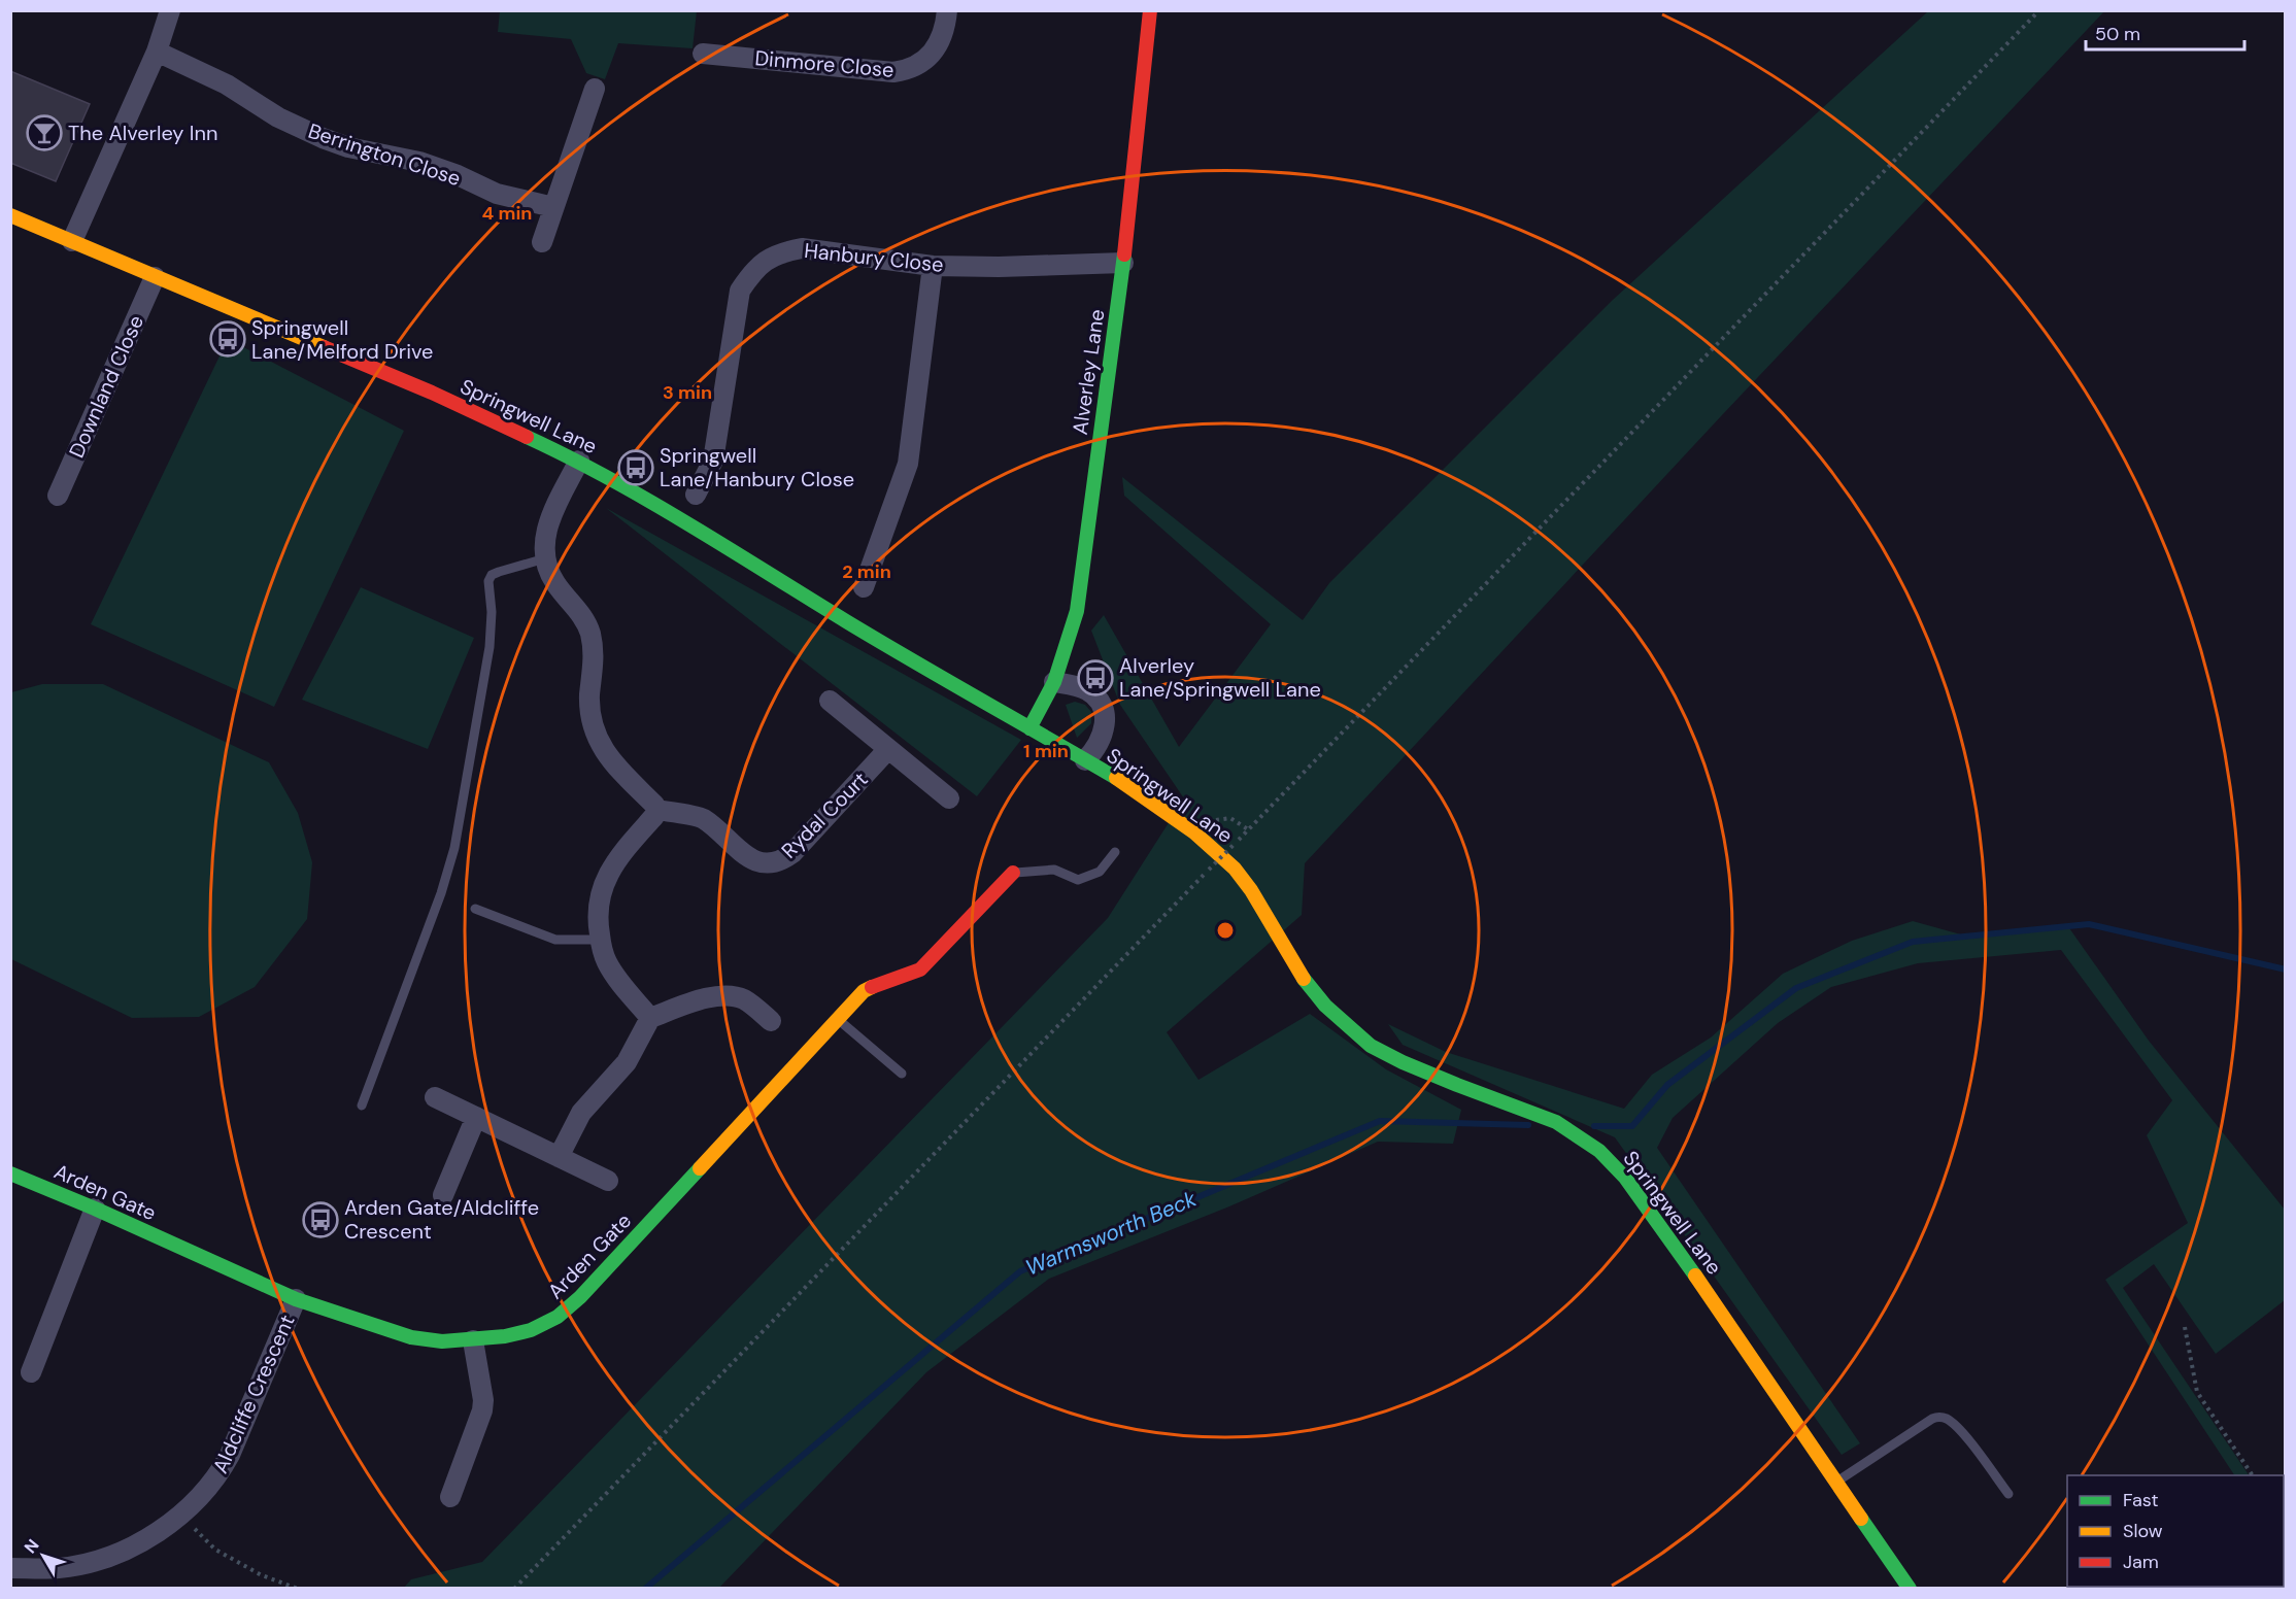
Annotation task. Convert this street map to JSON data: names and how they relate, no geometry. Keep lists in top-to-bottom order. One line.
{"streets":{"street":["Dinmore Close","Berrington Close","Hanbury Close","Alverley Lane","Downland Close","Springwell Lane","Rydal Court","Arden Gate","Aldcliffe Crescent"]},"crossings":[["Hanbury Close","Alverley Lane"],["Alverley Lane","Springwell Lane"],["Downland Close","Springwell Lane"],["Arden Gate","Aldcliffe Crescent"]],"water":["Warmsworth Beck"],"places":{"bar":["The Alverley Inn"],"bus stop":["Springwell Lane/Melford Drive","Springwell Lane/Hanbury Close","Alverley Lane/Springwell Lane","Arden Gate/Aldcliffe Crescent"]},"legend":["Fast","Slow","Jam"],"scale_bar":"50 m","north":"top left","rings":["4 min","3 min","2 min","1 min"]}
